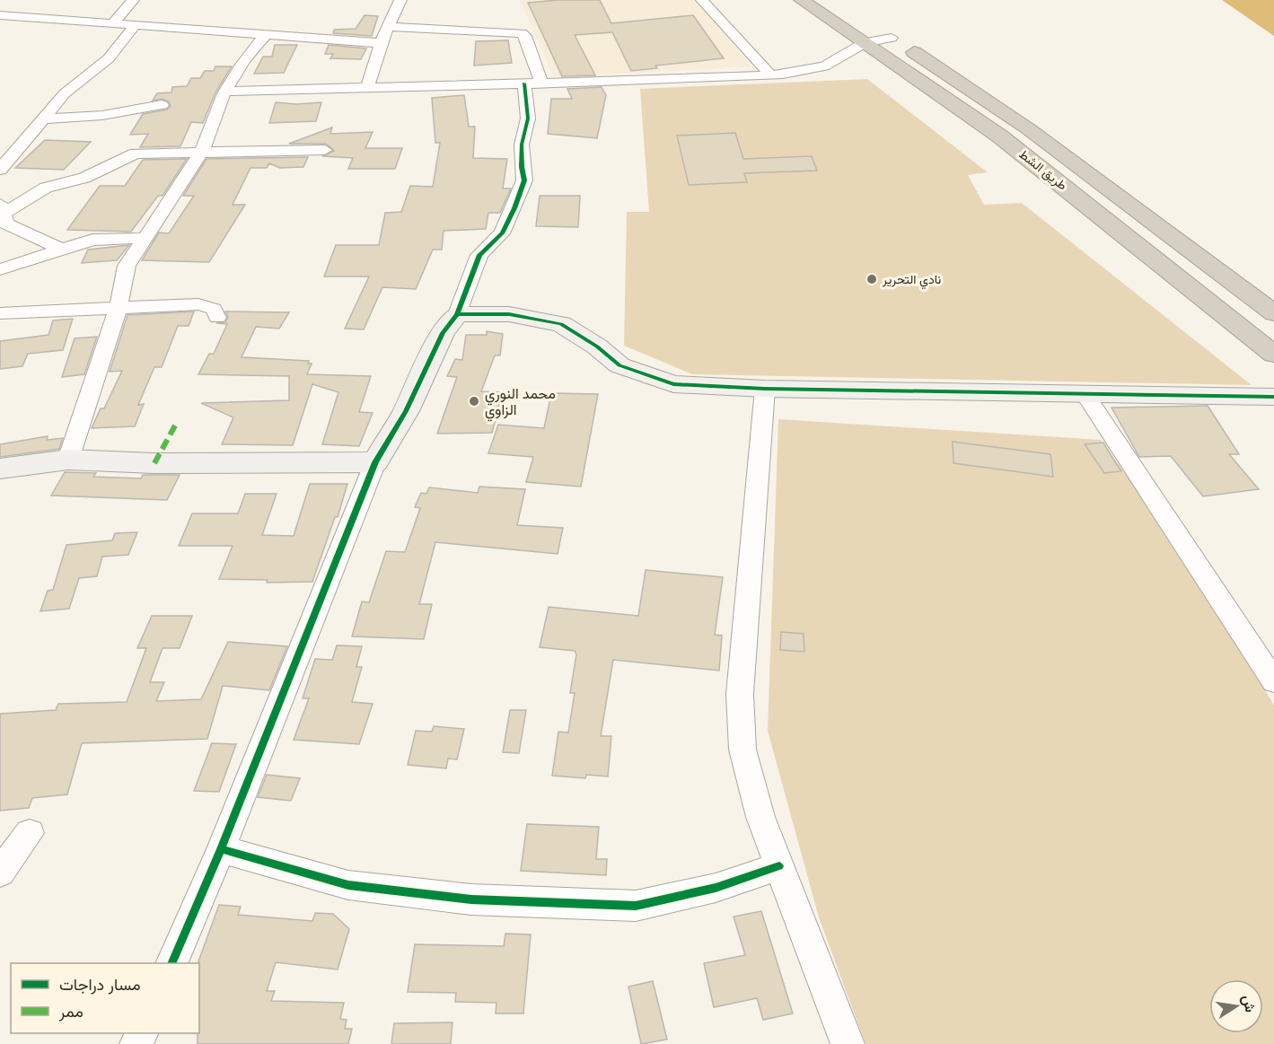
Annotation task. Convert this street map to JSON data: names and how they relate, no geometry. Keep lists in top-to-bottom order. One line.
{"streets":{"highway":["طريق الشط"]},"places":["نادي التحرير","محمد النوري الزاوي"],"legend":["مسار دراجات","ممر"],"north":"right"}
